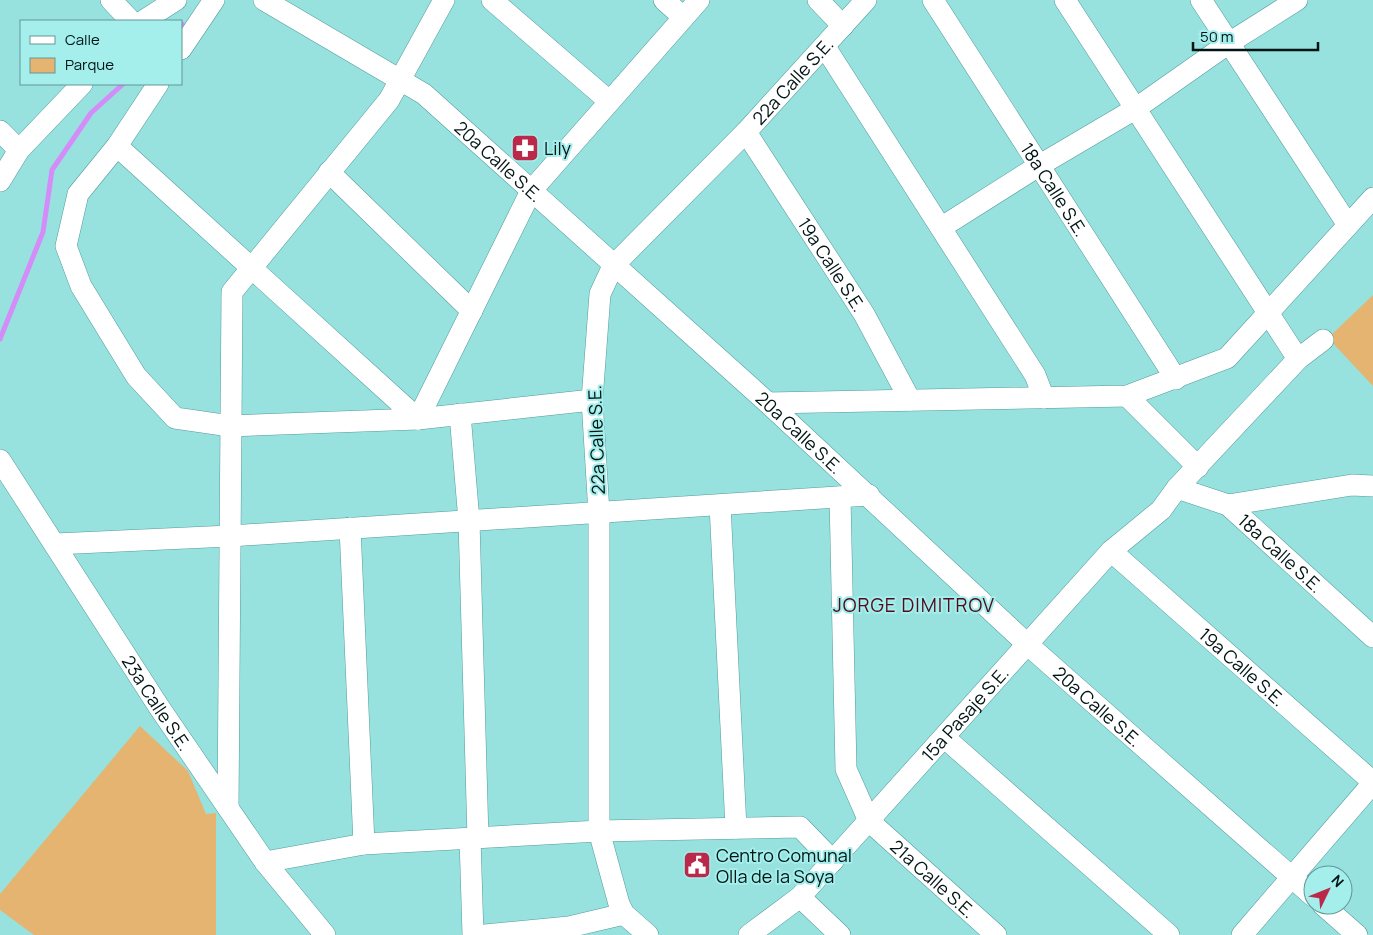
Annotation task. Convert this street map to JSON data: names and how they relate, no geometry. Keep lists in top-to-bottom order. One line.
{"streets":{"street":["22a Calle S.E.","20a Calle S.E.","18a Calle S.E.","19a Calle S.E.","23a Calle S.E.","15a Pasaje S.E.","21a Calle S.E."]},"crossings":[["22a Calle S.E.","20a Calle S.E."],["22a Calle S.E.","19a Calle S.E."],["20a Calle S.E.","15a Pasaje S.E."],["18a Calle S.E.","15a Pasaje S.E."],["19a Calle S.E.","15a Pasaje S.E."],["15a Pasaje S.E.","21a Calle S.E."]],"districts":["JORGE DIMITROV"],"places":{"pharmacy":["Lily"],"public building":["Centro Comunal Olla de la Soya"]},"legend":["Calle","Parque"],"scale_bar":"50 m","north":"top right"}
